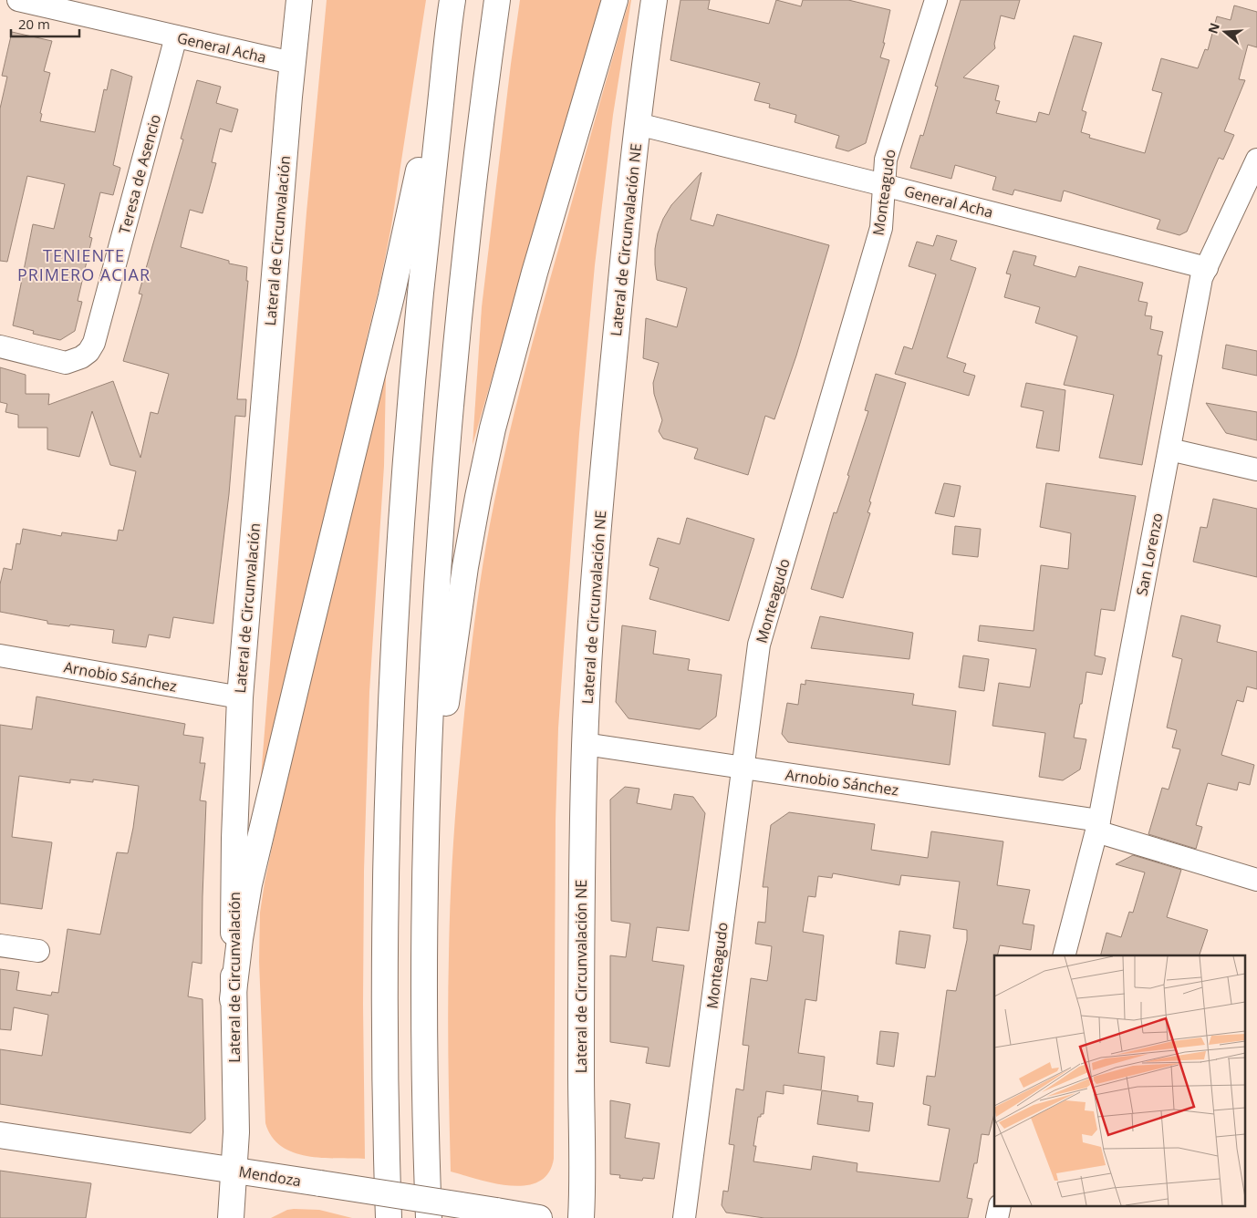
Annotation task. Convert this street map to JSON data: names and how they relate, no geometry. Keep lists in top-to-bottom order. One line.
{"streets":{"main road":["Lateral de Circunvalación NE","Lateral de Circunvalación","Mendoza"],"street":["General Acha","Teresa de Asencio","Monteagudo","San Lorenzo","Arnobio Sánchez"]},"crossings":[["General Acha","Teresa de Asencio"],["General Acha","Monteagudo"],["General Acha","Lateral de Circunvalación NE"],["General Acha","Lateral de Circunvalación"],["General Acha","San Lorenzo"],["Monteagudo","Arnobio Sánchez"],["Lateral de Circunvalación NE","Arnobio Sánchez"],["Lateral de Circunvalación","Arnobio Sánchez"],["Lateral de Circunvalación","Mendoza"],["San Lorenzo","Arnobio Sánchez"]],"districts":["TENIENTE PRIMERO ACIAR"],"scale_bar":"20 m","north":"left"}
